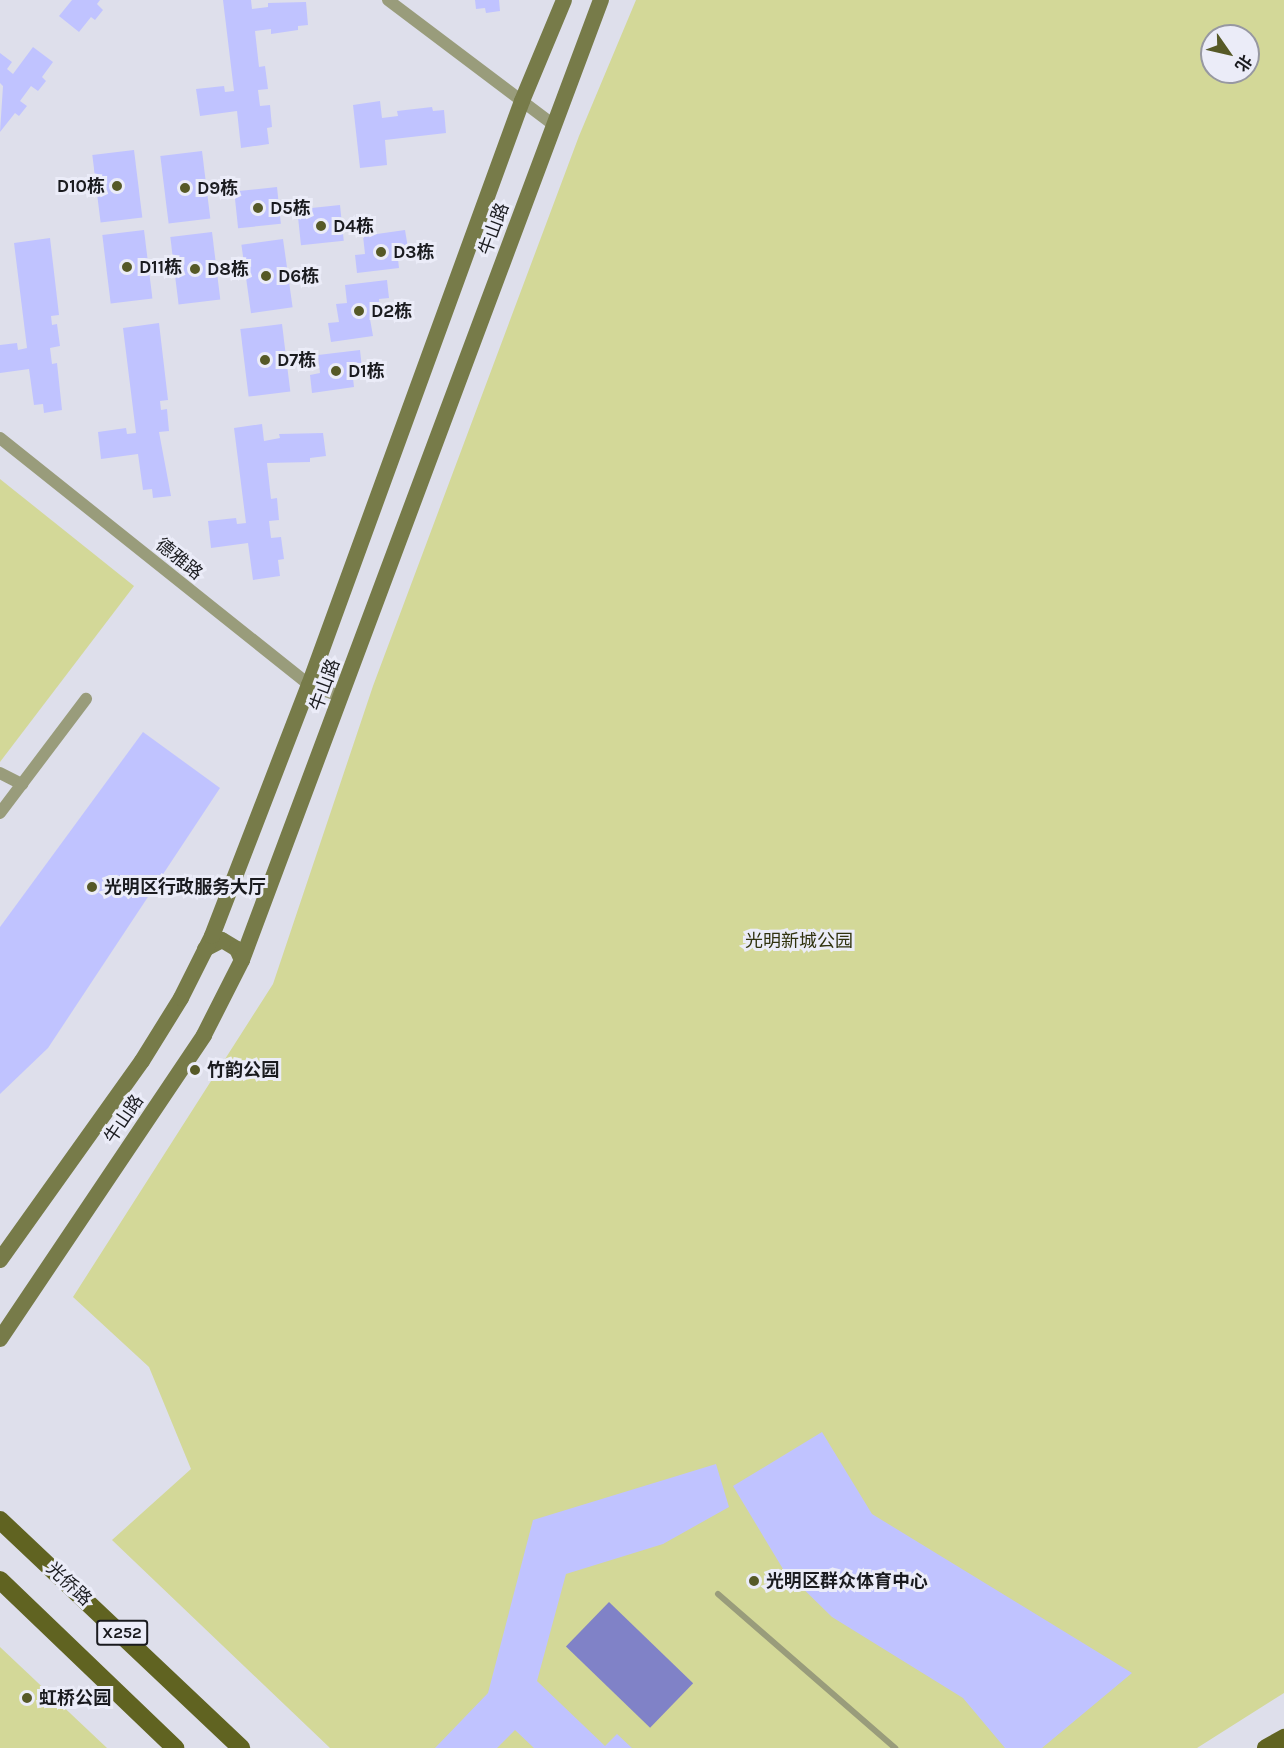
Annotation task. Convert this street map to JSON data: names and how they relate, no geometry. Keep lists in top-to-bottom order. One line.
{"streets":{"main road":["光侨路","X252"],"street":["牛山路","德雅路"]},"crossings":[["牛山路","德雅路"]],"parks":["光明新城公园"],"places":["D10栋","D9栋","D5栋","D4栋","D3栋","D11栋","D8栋","D6栋","D2栋","D7栋","D1栋","光明区行政服务大厅","竹韵公园","光明区群众体育中心","虹桥公园"],"north":"bottom right"}
